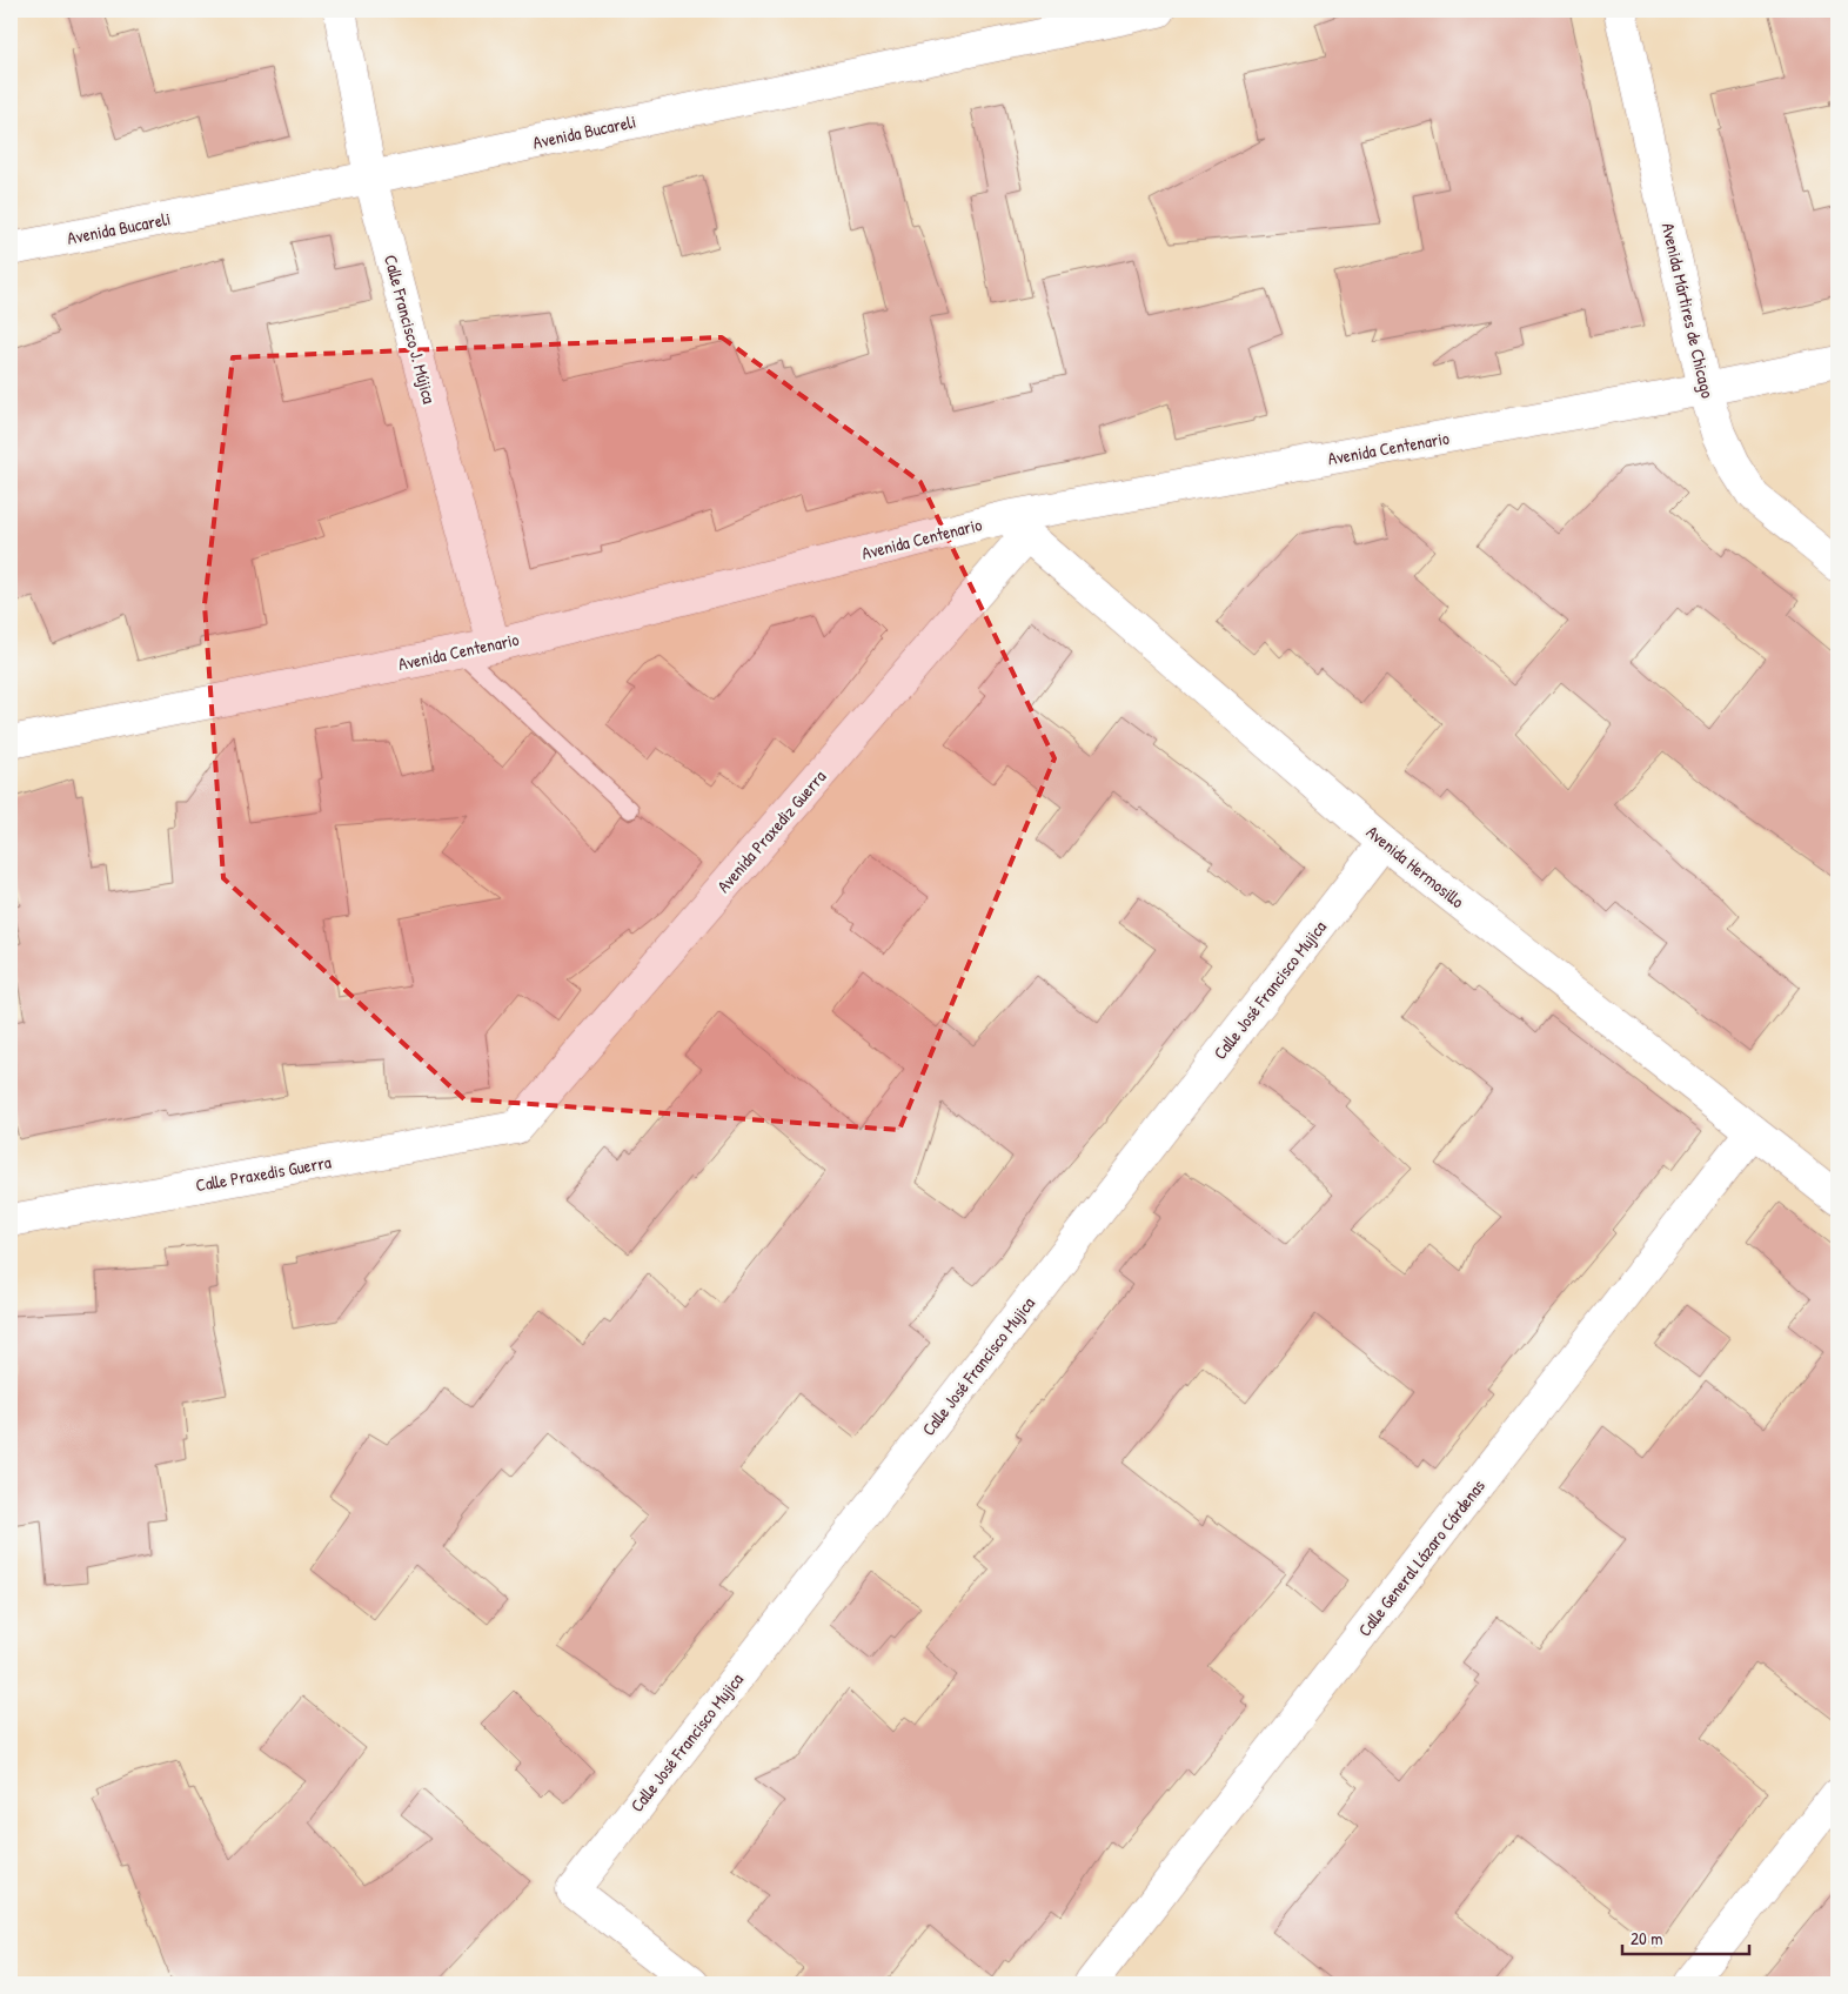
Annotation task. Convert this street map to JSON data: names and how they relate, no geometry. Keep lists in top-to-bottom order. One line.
{"streets":{"street":["Avenida Bucareli","Avenida Mártires de Chicago","Calle Francisco J. Mújica","Avenida Centenario","Avenida Praxediz Guerra","Avenida Hermosillo","Calle José Francisco Mujica","Calle Praxedis Guerra","Calle General Lázaro Cárdenas"]},"crossings":[["Avenida Bucareli","Calle Francisco J. Mújica"],["Avenida Mártires de Chicago","Avenida Centenario"],["Calle Francisco J. Mújica","Avenida Centenario"],["Avenida Centenario","Avenida Praxediz Guerra"],["Avenida Centenario","Avenida Hermosillo"],["Avenida Praxediz Guerra","Avenida Hermosillo"],["Avenida Praxediz Guerra","Calle Praxedis Guerra"],["Avenida Hermosillo","Calle José Francisco Mujica"],["Avenida Hermosillo","Calle General Lázaro Cárdenas"]],"scale_bar":"20 m"}
